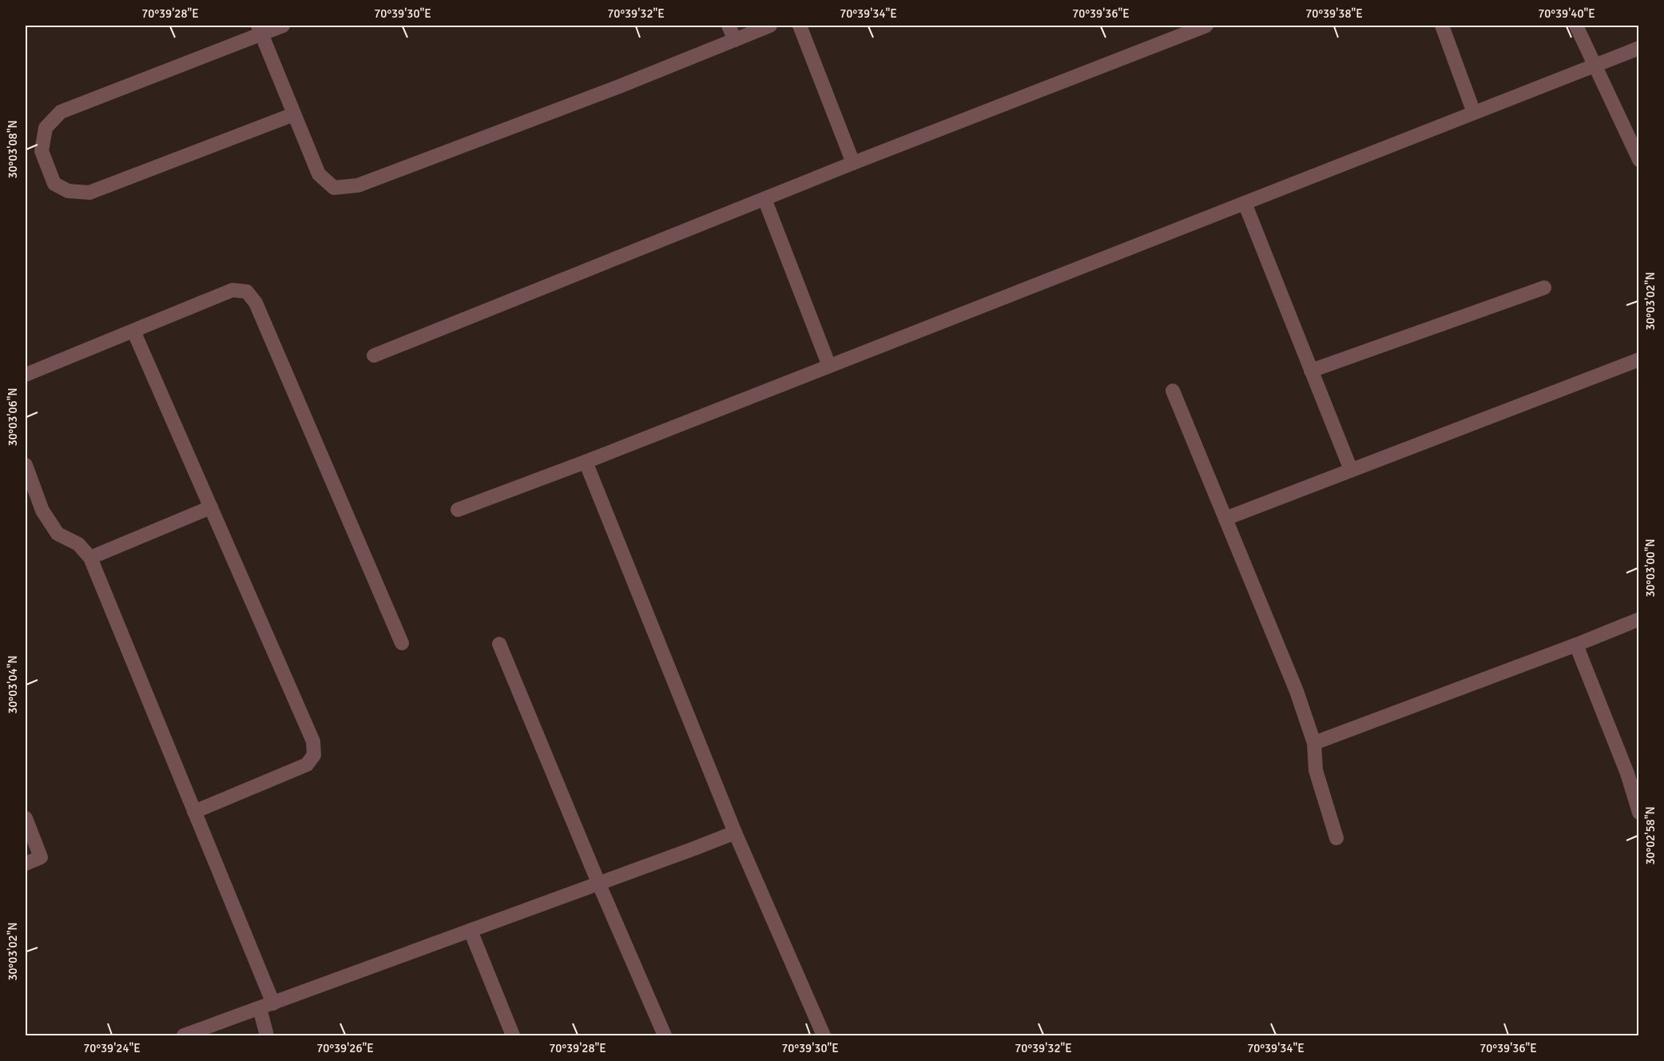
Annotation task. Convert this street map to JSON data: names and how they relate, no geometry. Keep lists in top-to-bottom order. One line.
{"coordinates":["70°39'28\"E","70°39'30\"E","70°39'32\"E","70°39'34\"E","70°39'36\"E","70°39'38\"E","70°39'40\"E","30°03'08\"N","30°03'02\"N","30°03'06\"N","30°03'00\"N","30°03'04\"N","30°02'58\"N","70°39'24\"E","70°39'26\"E"]}
